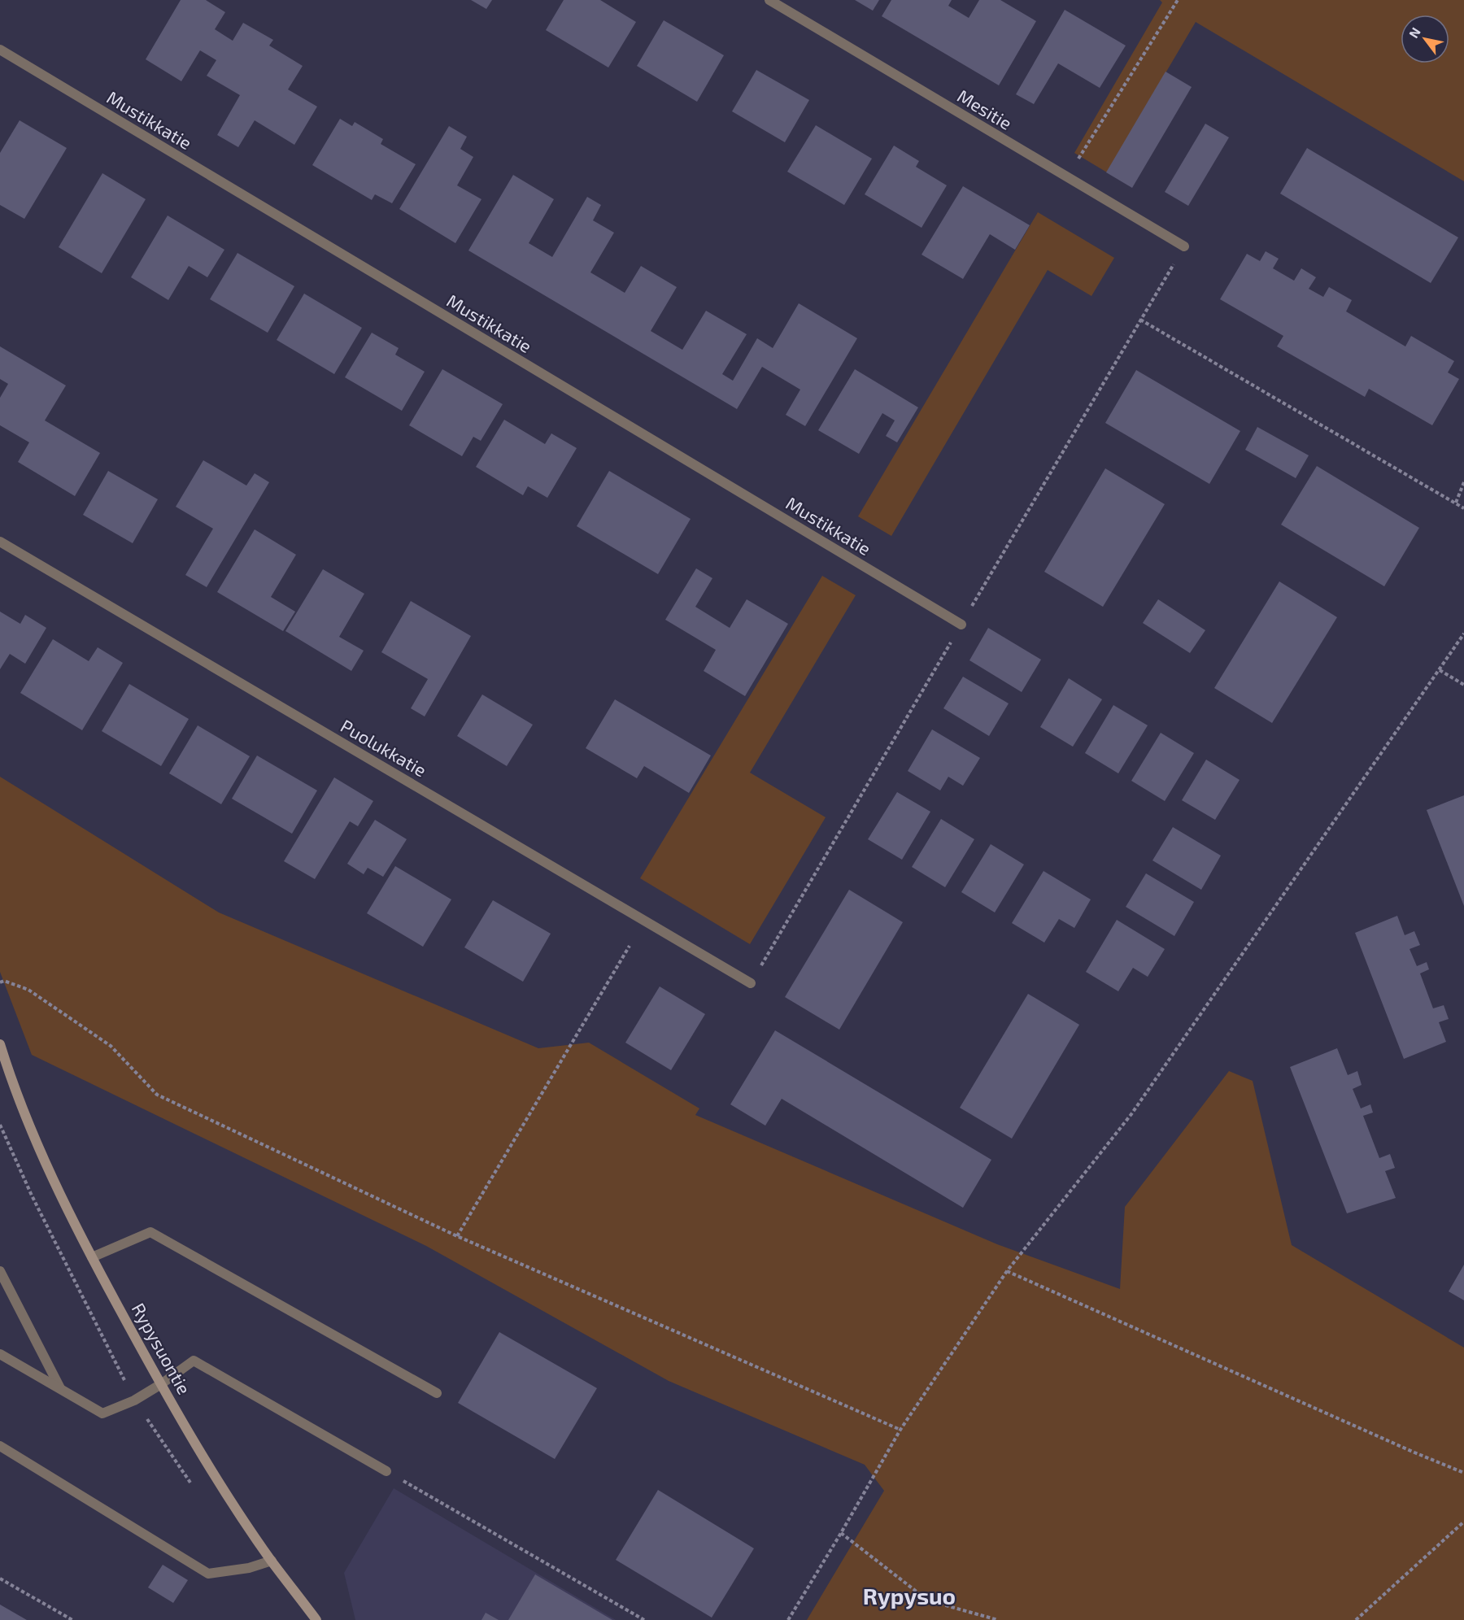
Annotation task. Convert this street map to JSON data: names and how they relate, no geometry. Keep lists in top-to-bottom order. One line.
{"streets":{"street":["Mesitie","Mustikkatie","Puolukkatie","Rypysuontie"]},"districts":["Rypysuo"],"north":"top left"}
